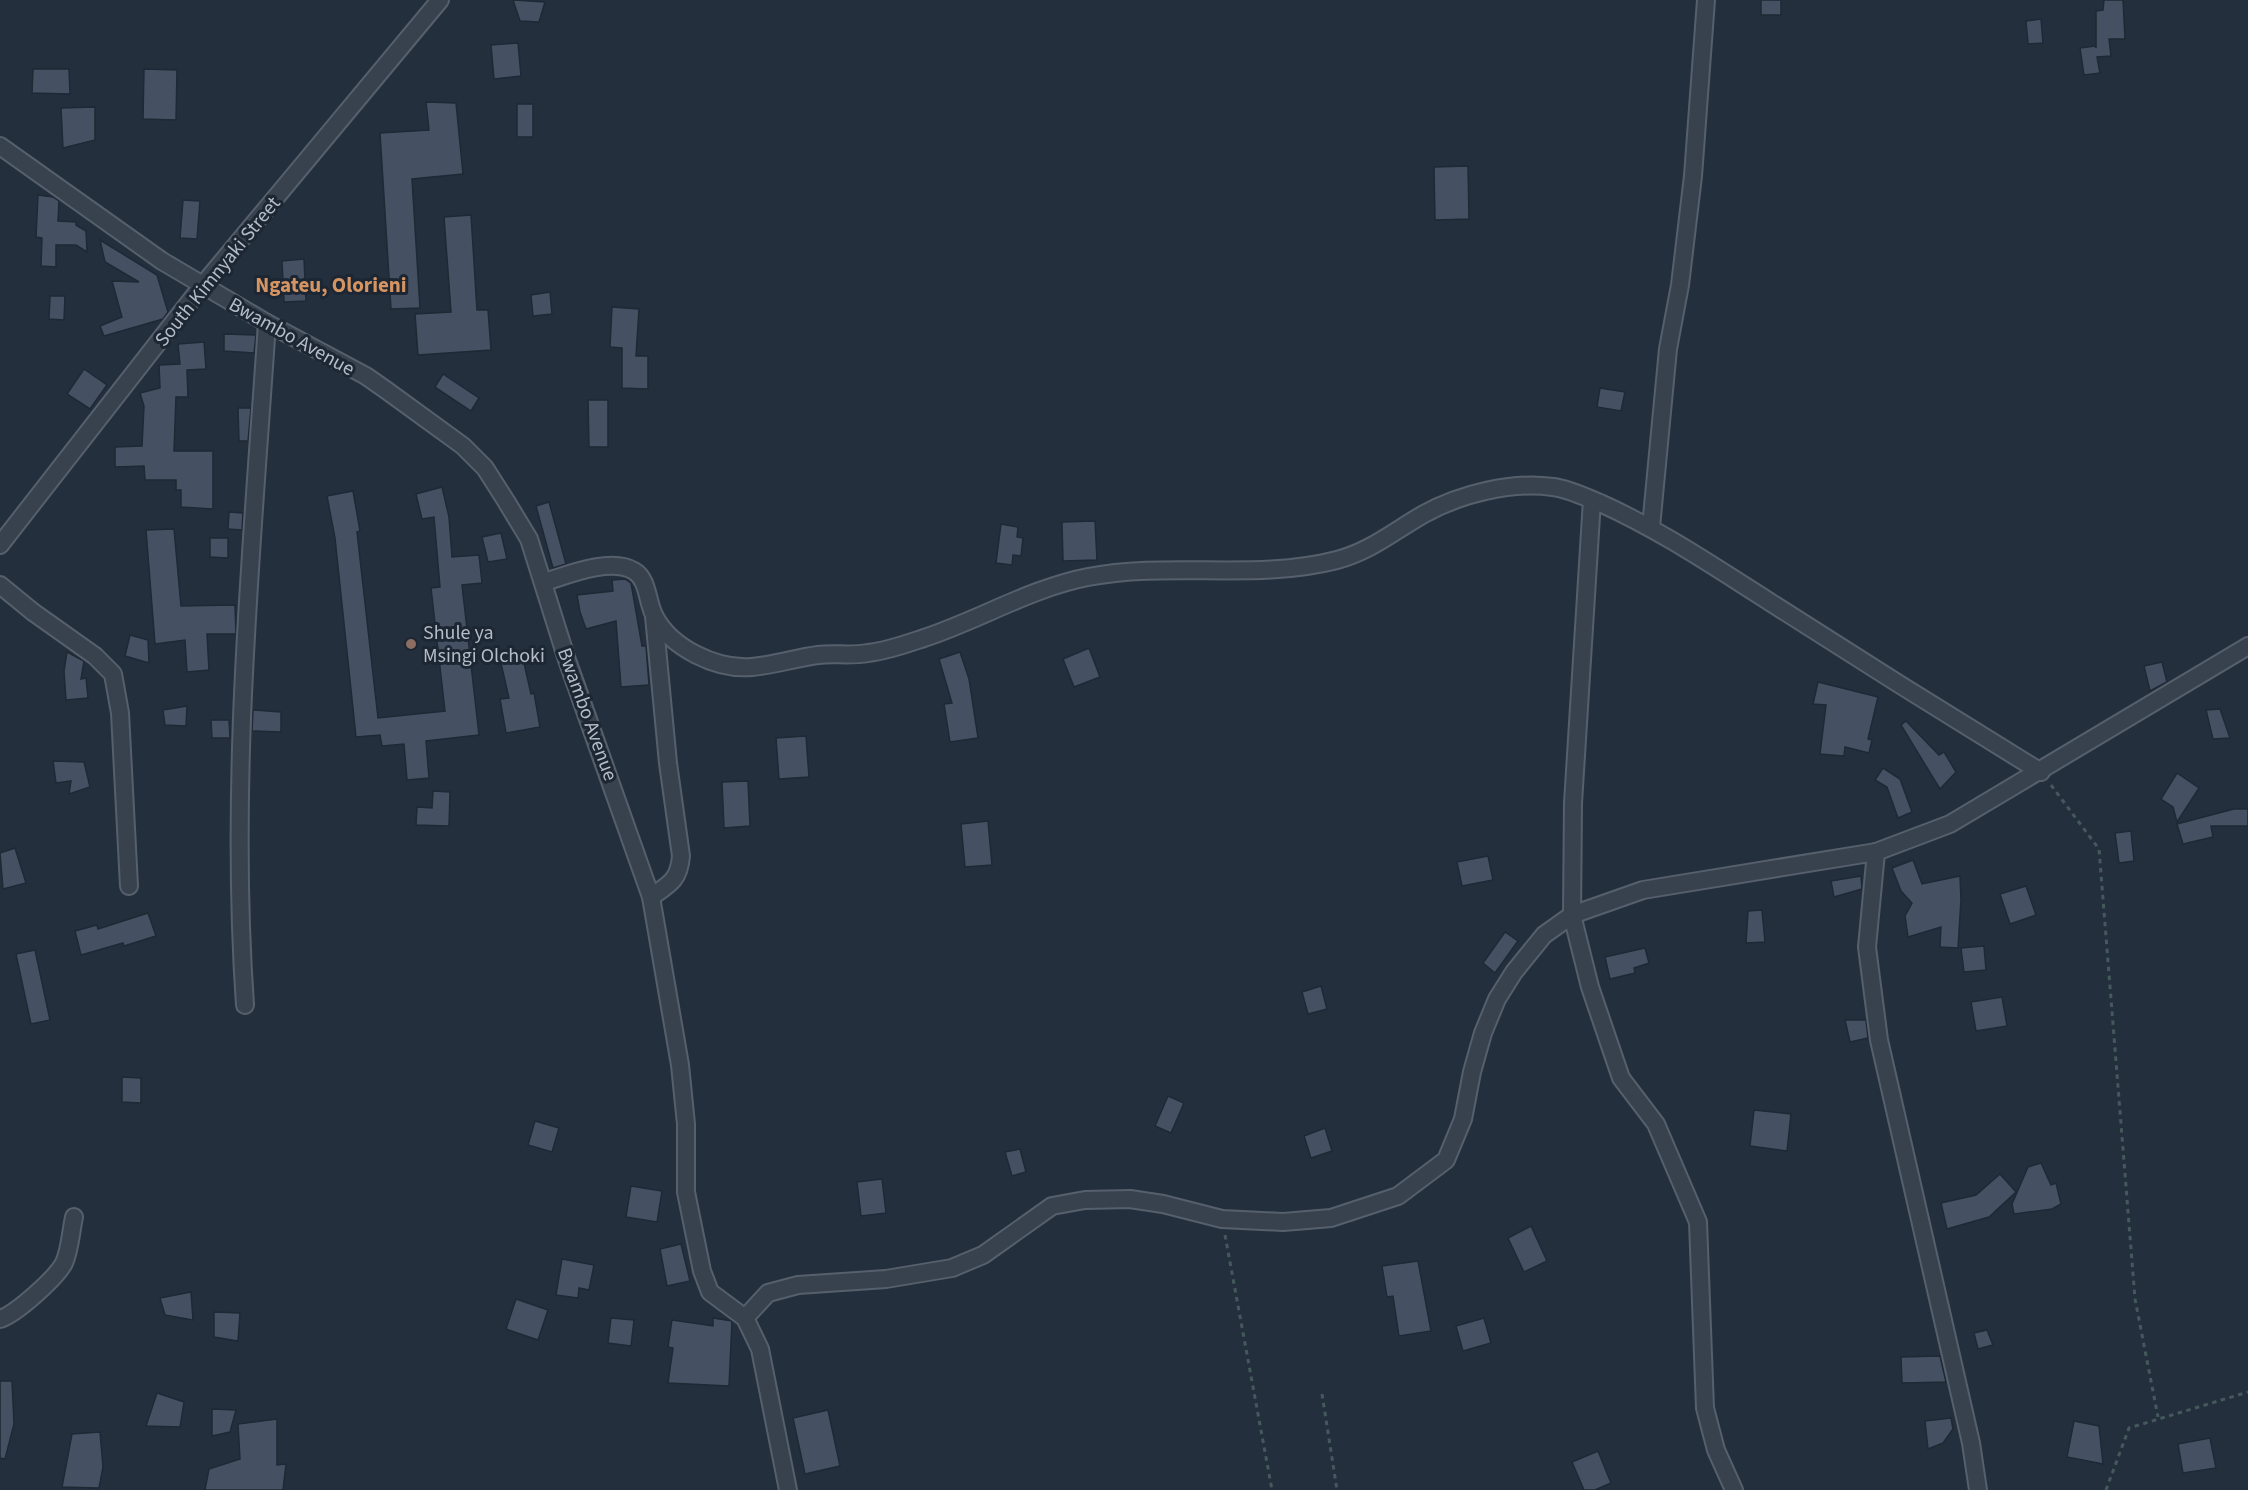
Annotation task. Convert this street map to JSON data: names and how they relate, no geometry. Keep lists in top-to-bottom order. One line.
{"streets":{"street":["South Kimnyaki Street","Bwambo Avenue"]},"crossings":[["South Kimnyaki Street","Bwambo Avenue"]],"districts":["Ngateu, Olorieni"],"places":["Shule ya Msingi Olchoki"]}
